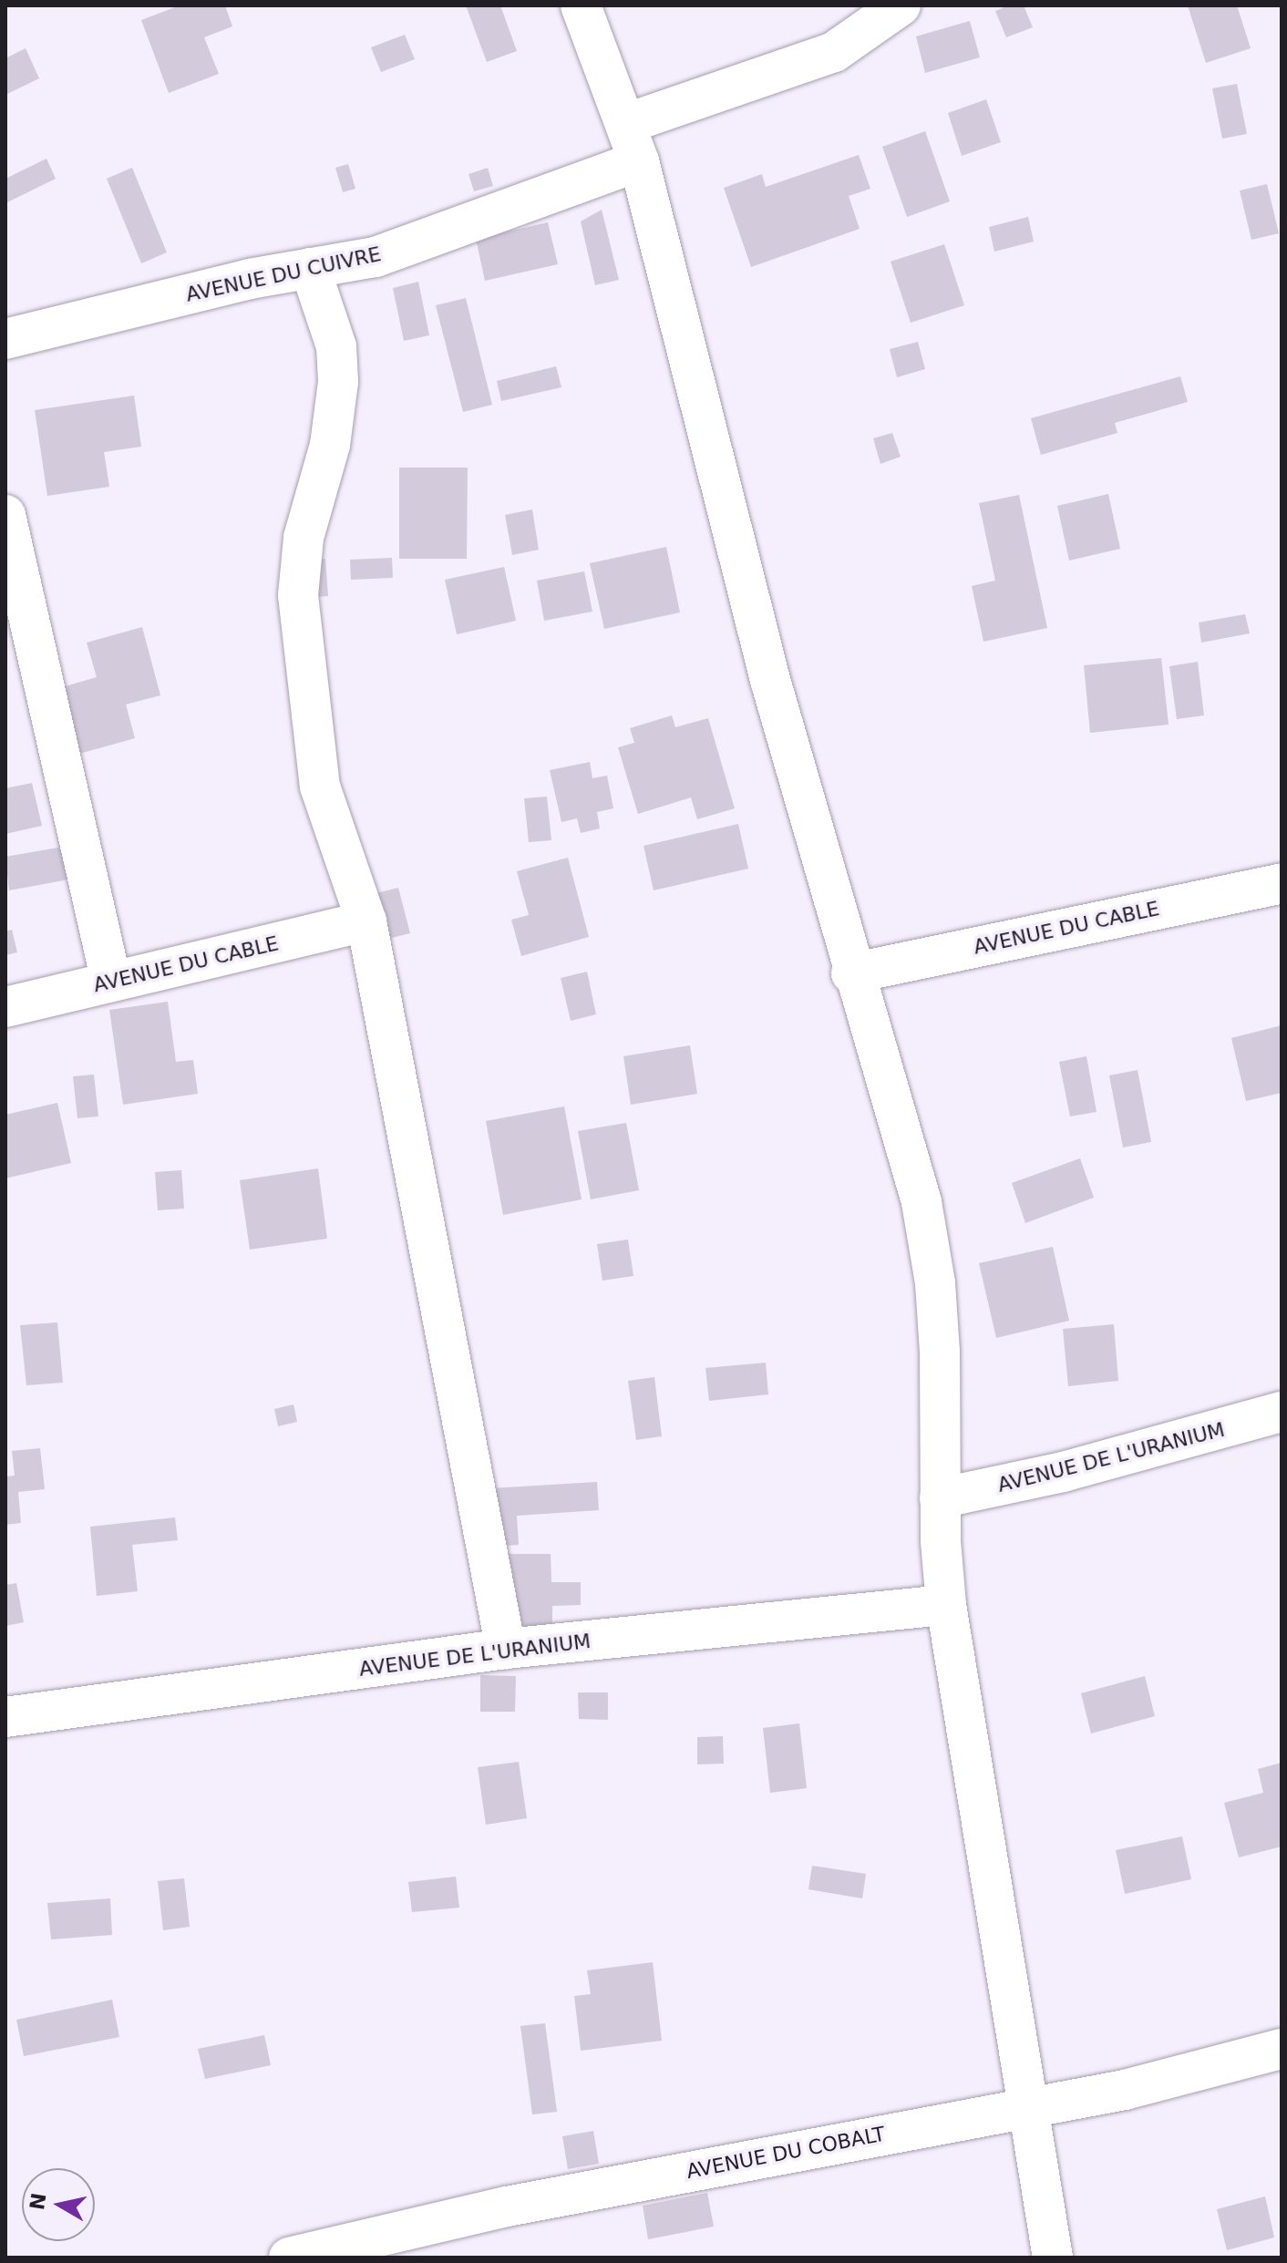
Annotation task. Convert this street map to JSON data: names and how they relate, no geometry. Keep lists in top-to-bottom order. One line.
{"streets":{"street":["AVENUE DU CUIVRE","AVENUE DU CABLE","AVENUE DE L'URANIUM","AVENUE DU COBALT"]},"north":"left"}
